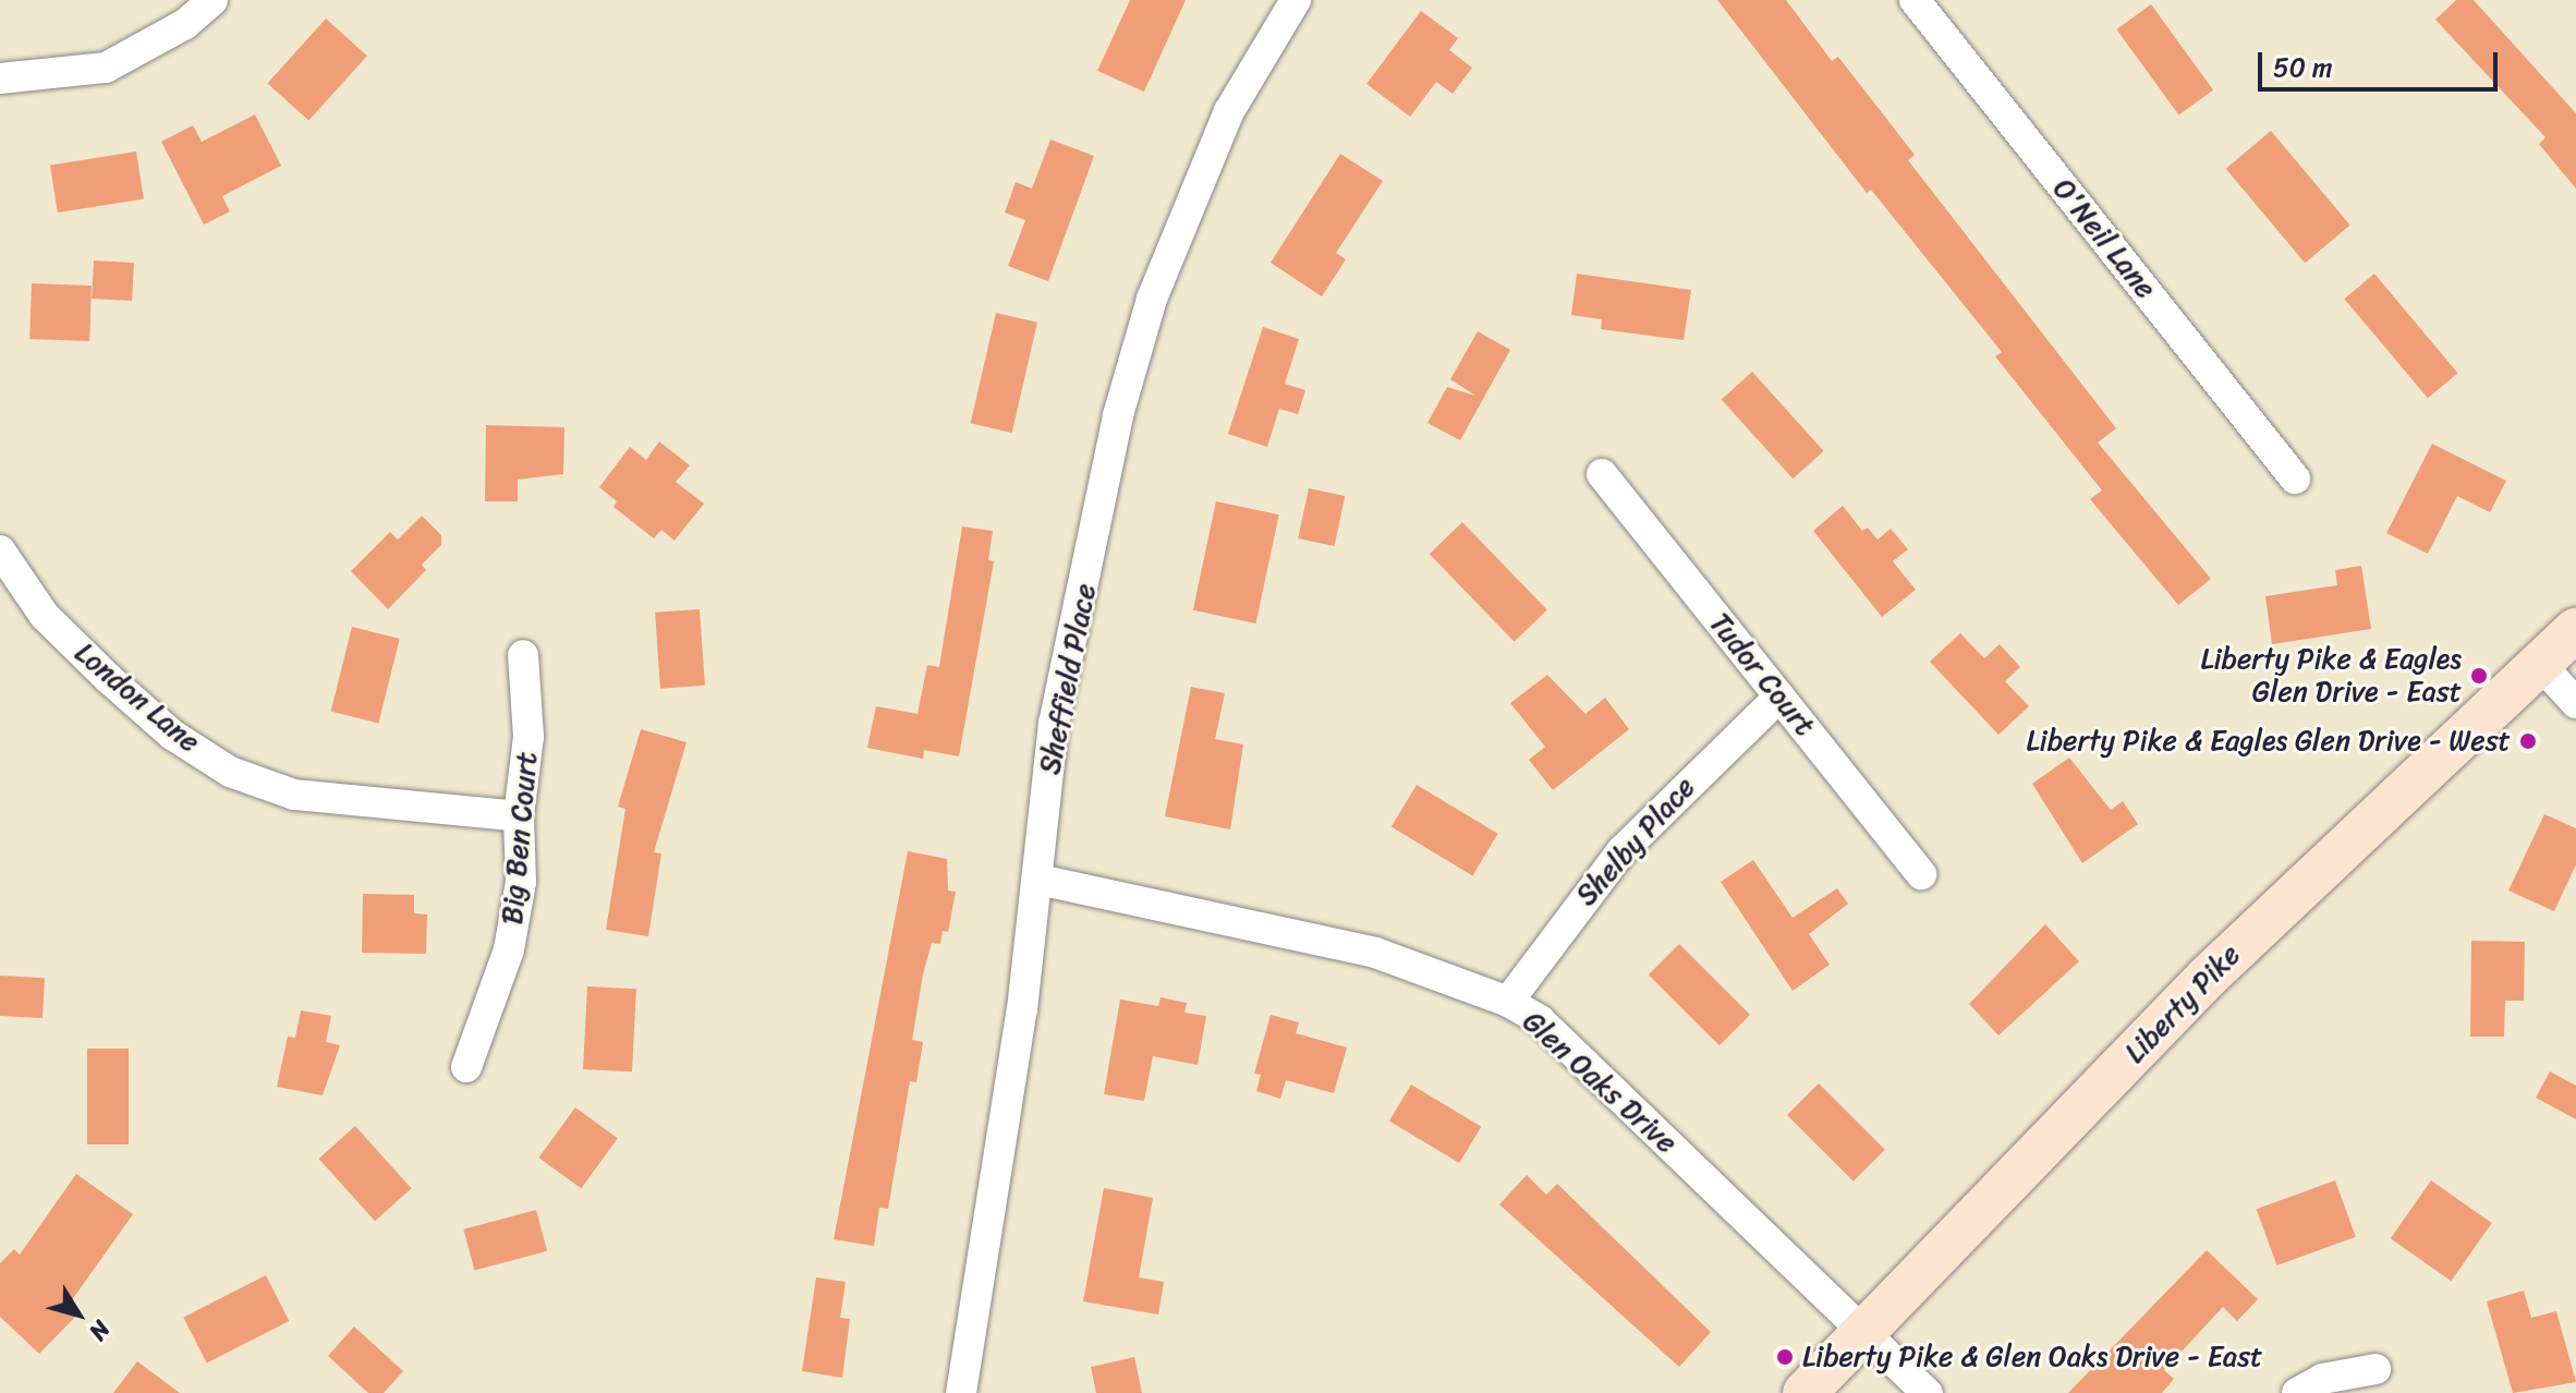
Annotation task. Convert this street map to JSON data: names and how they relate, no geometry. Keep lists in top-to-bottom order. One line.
{"streets":{"street":["O'Neil Lane","Tudor Court","Sheffield Place","London Lane","Big Ben Court","Shelby Place","Liberty Pike","Glen Oaks Drive"]},"crossings":[["Tudor Court","Shelby Place"],["Sheffield Place","Glen Oaks Drive"],["London Lane","Big Ben Court"],["Shelby Place","Glen Oaks Drive"],["Liberty Pike","Glen Oaks Drive"]],"places":["Liberty Pike & Eagles Glen Drive - East","Liberty Pike & Eagles Glen Drive - West","Liberty Pike & Glen Oaks Drive - East"],"scale_bar":"50 m","north":"bottom right"}
